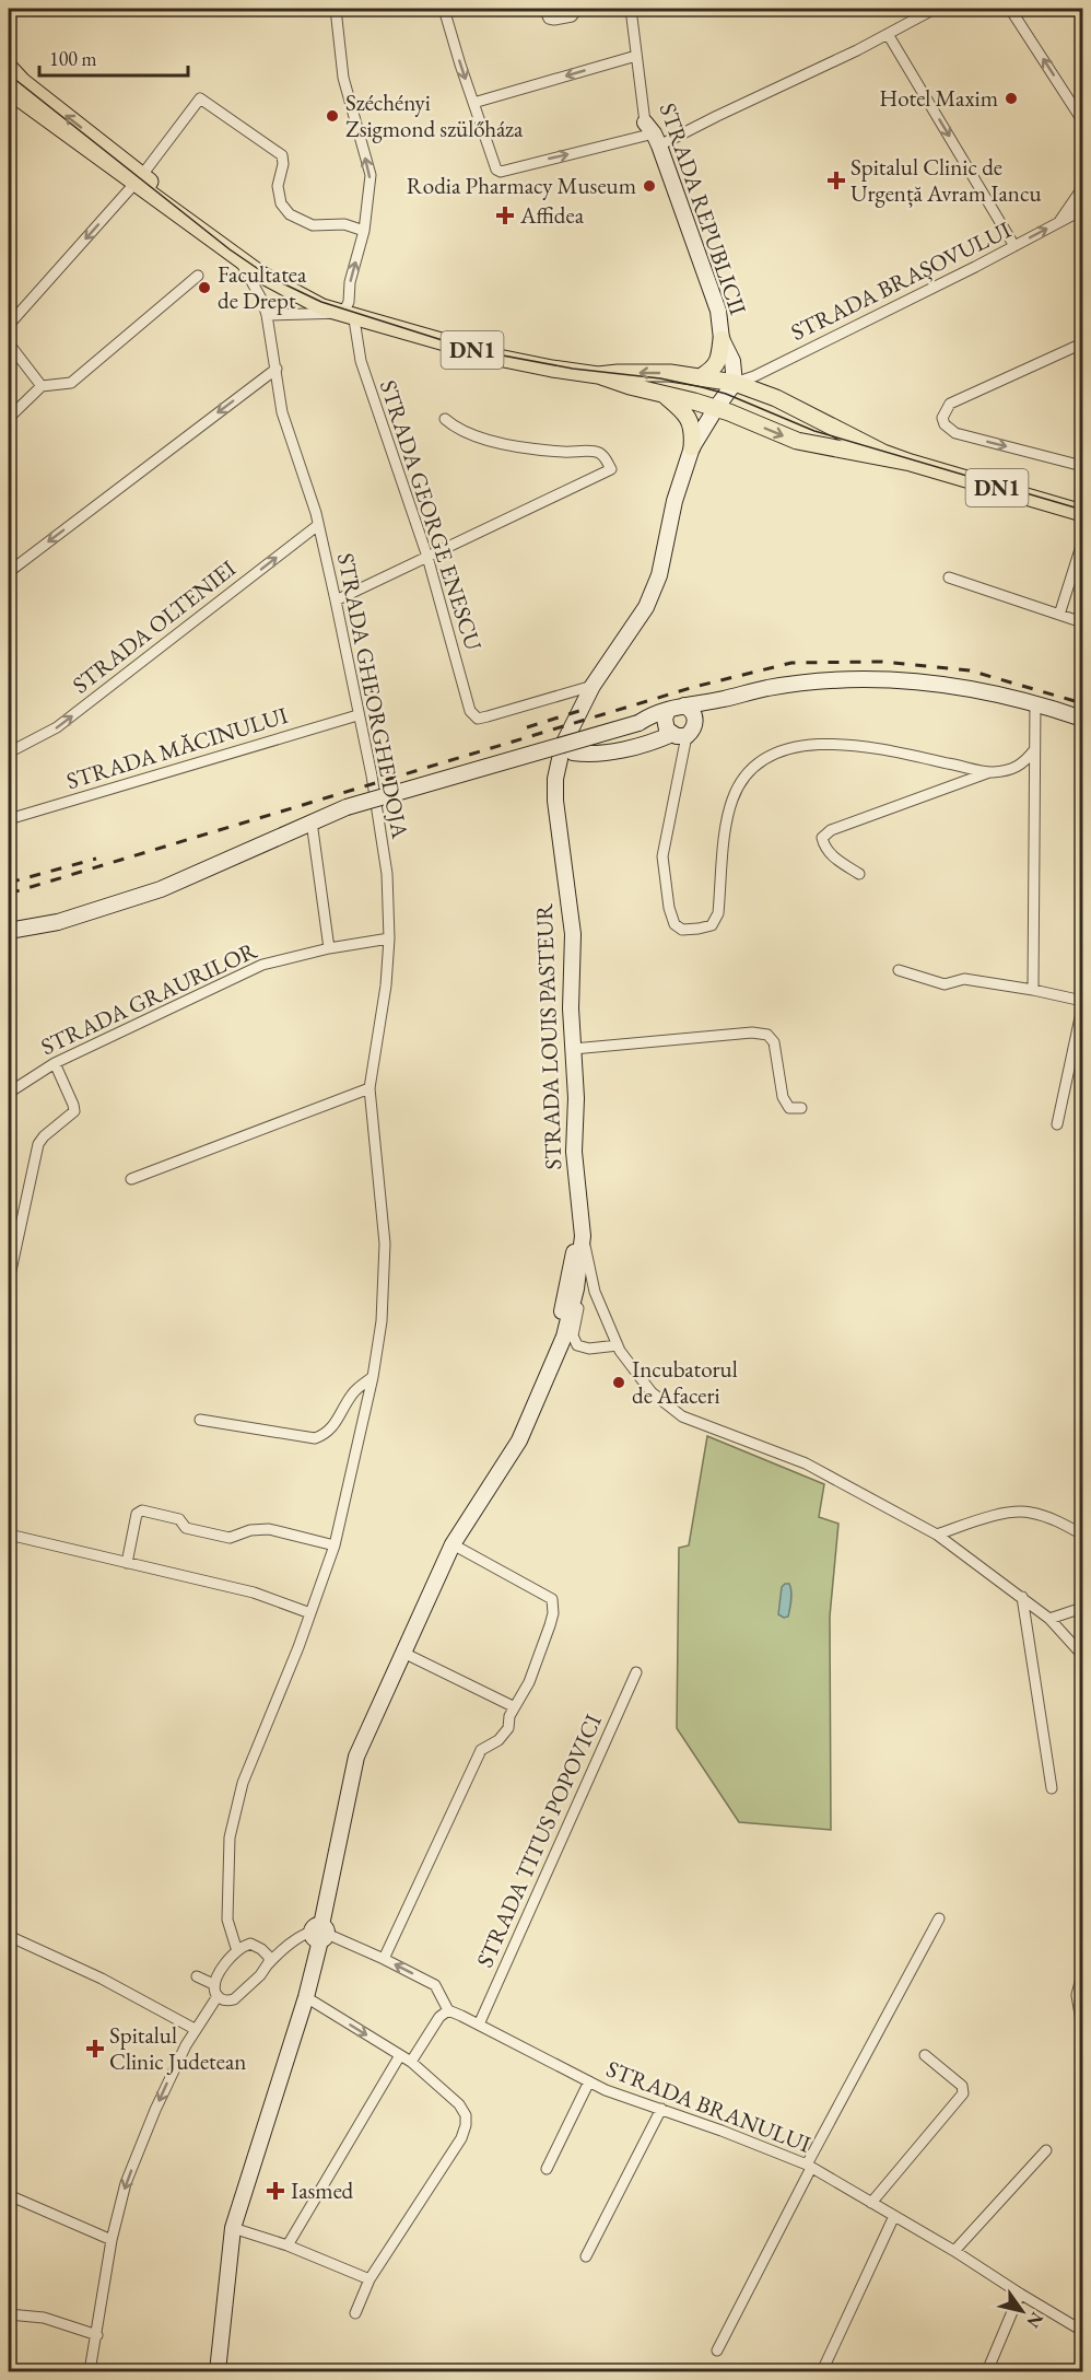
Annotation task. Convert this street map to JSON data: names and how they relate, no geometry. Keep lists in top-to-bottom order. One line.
{"streets":{"main road":["STRADA REPUBLICII","DN1","STRADA LOUIS PASTEUR"],"street":["STRADA BRAȘOVULUI","STRADA GEORGE ENESCU","STRADA OLTENIEI","STRADA GHEORGHE DOJA","STRADA MĂCINULUI","STRADA GRAURILOR","STRADA TITUS POPOVICI","STRADA BRANULUI"]},"crossings":[["STRADA REPUBLICII","STRADA BRAȘOVULUI"],["STRADA REPUBLICII","DN1"],["STRADA REPUBLICII","STRADA LOUIS PASTEUR"],["STRADA BRAȘOVULUI","DN1"],["STRADA BRAȘOVULUI","STRADA LOUIS PASTEUR"],["DN1","STRADA GEORGE ENESCU"],["DN1","STRADA GHEORGHE DOJA"],["DN1","STRADA LOUIS PASTEUR"],["STRADA GEORGE ENESCU","STRADA LOUIS PASTEUR"],["STRADA OLTENIEI","STRADA GHEORGHE DOJA"],["STRADA GHEORGHE DOJA","STRADA MĂCINULUI"],["STRADA GHEORGHE DOJA","STRADA GRAURILOR"],["STRADA TITUS POPOVICI","STRADA BRANULUI"]],"one_way":["STRADA OLTENIEI"],"places":{"other":["Hotel Maxim","Széchényi Zsigmond szülőháza","Rodia Pharmacy Museum","Facultatea de Drept","Incubatorul de Afaceri"],"health":["Spitalul Clinic de Urgență Avram Iancu","Affidea","Spitalul Clinic Judetean","Iasmed"]},"scale_bar":"100 m","north":"bottom right"}
